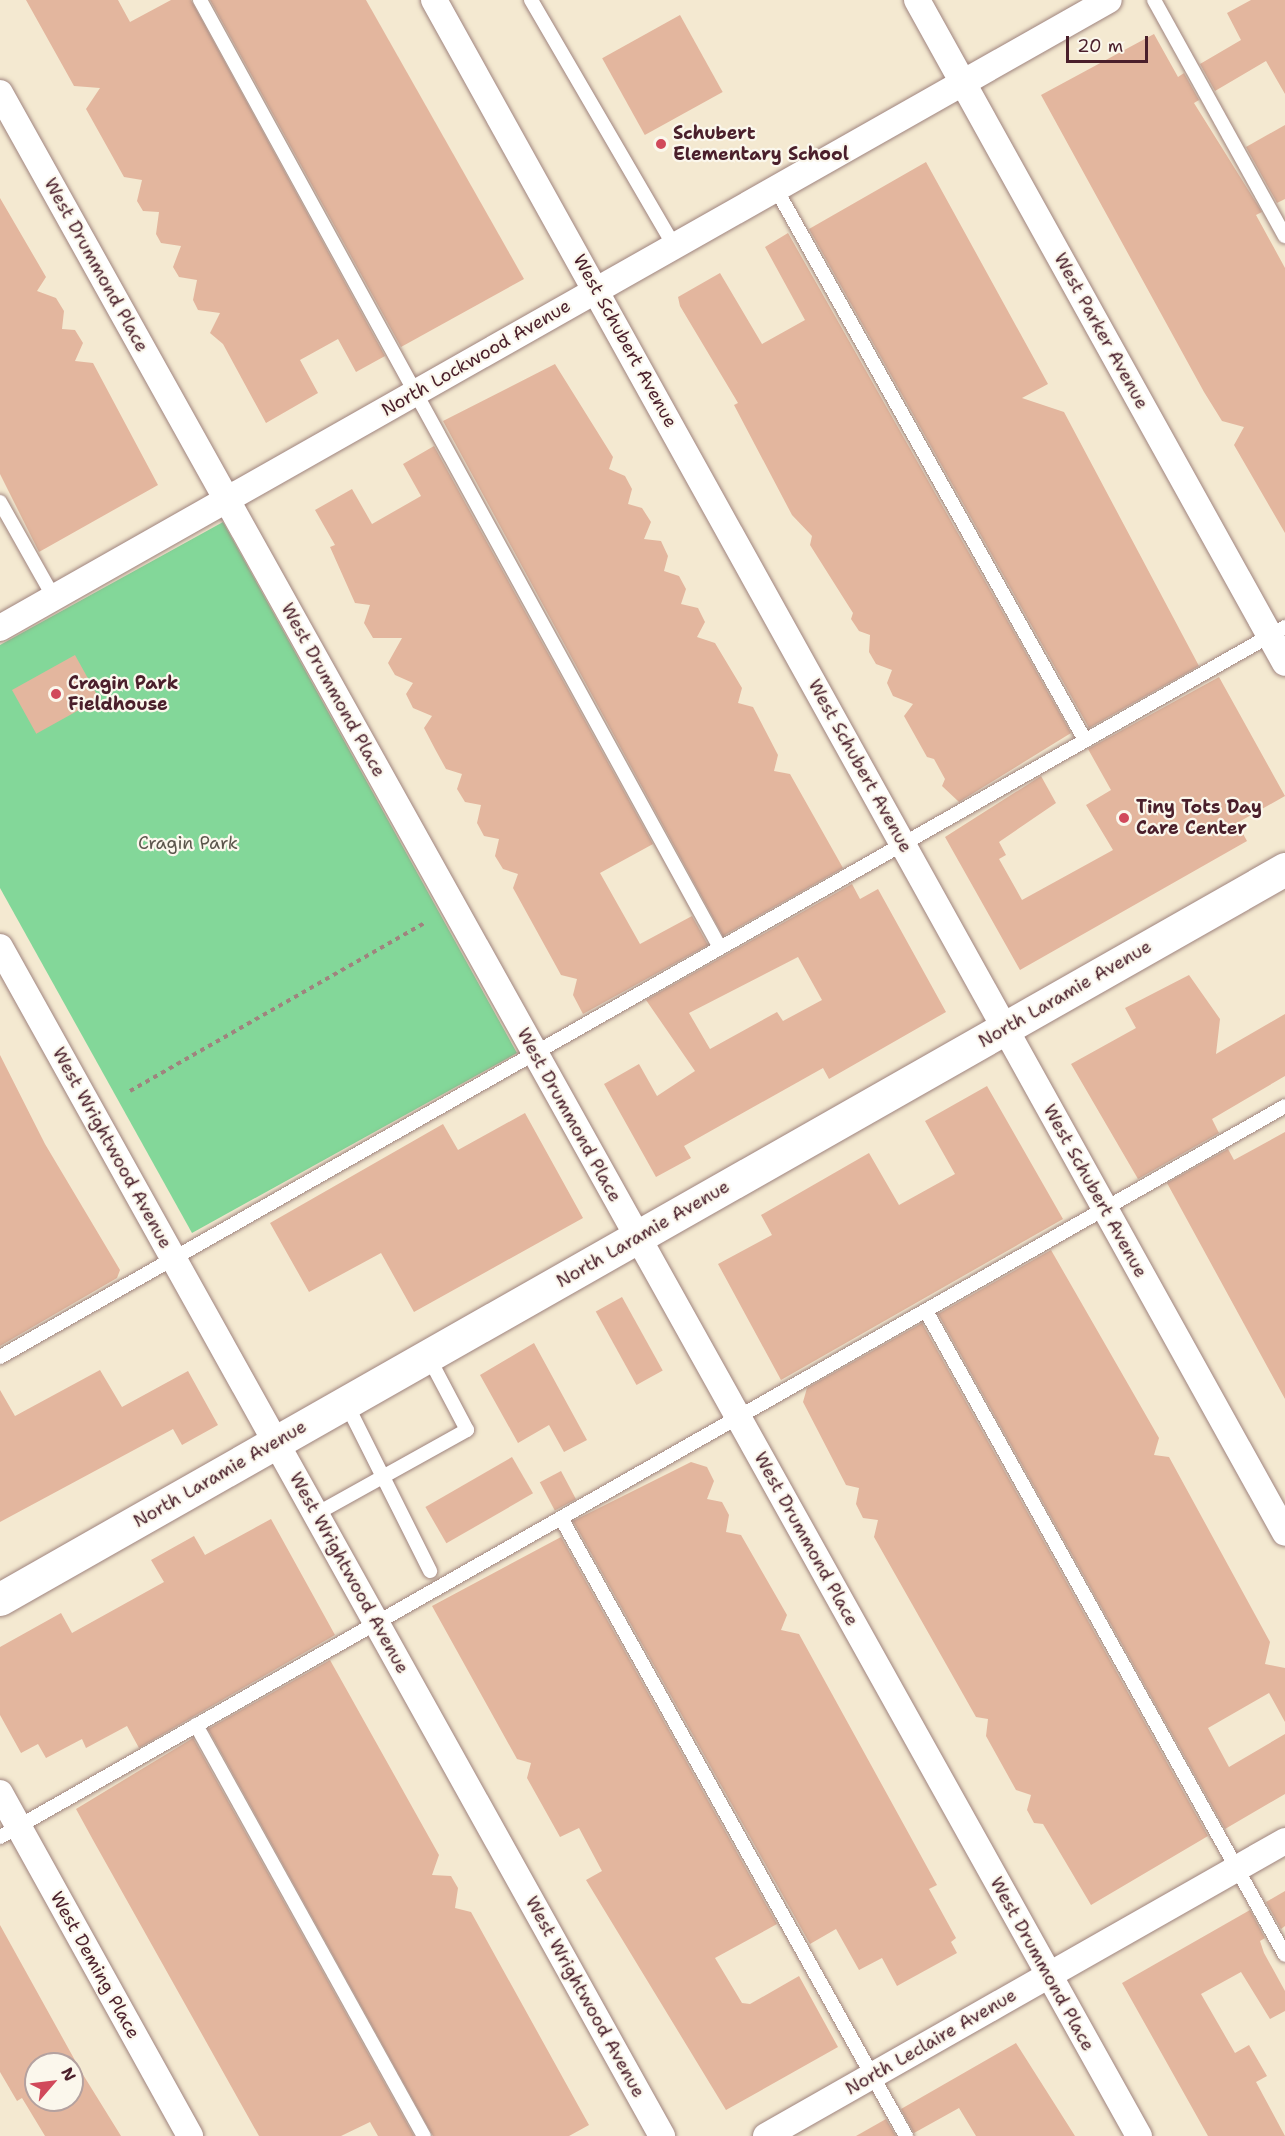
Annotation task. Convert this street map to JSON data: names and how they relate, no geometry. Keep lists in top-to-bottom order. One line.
{"streets":{"street":["West Drummond Place","West Parker Avenue","West Schubert Avenue","North Lockwood Avenue","North Laramie Avenue","West Wrightwood Avenue","West Deming Place","North Leclaire Avenue"]},"crossings":[["West Drummond Place","North Lockwood Avenue"],["West Drummond Place","North Laramie Avenue"],["West Drummond Place","North Leclaire Avenue"],["West Parker Avenue","North Lockwood Avenue"],["West Schubert Avenue","North Lockwood Avenue"],["West Schubert Avenue","North Laramie Avenue"],["North Laramie Avenue","West Wrightwood Avenue"]],"parks":["Cragin Park"],"places":["Schubert Elementary School","Cragin Park Fieldhouse","Tiny Tots Day Care Center"],"scale_bar":"20 m","north":"top right"}
